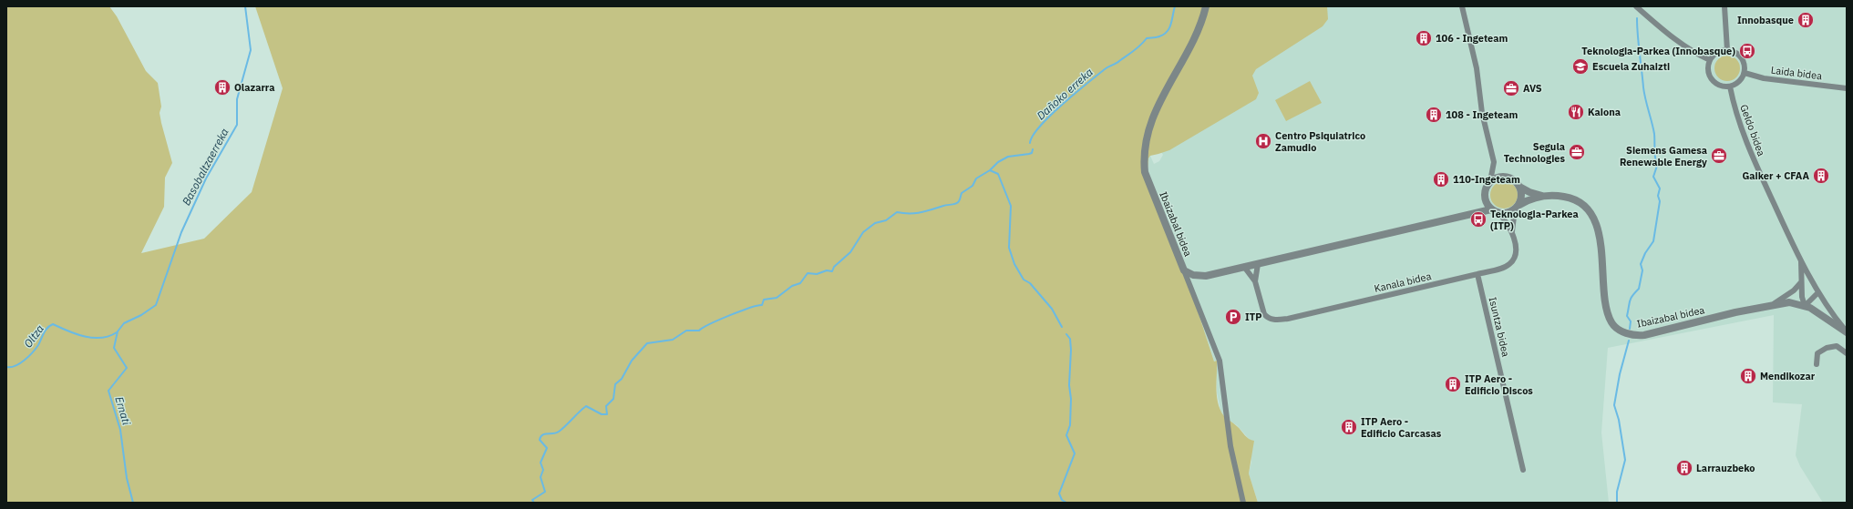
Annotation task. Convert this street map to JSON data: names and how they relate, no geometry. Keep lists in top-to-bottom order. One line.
{"streets":{"street":["Laida bidea","Geldo bidea","Ibaizabal bidea","Kanala bidea","Isuntza bidea"]},"crossings":[["Laida bidea","Geldo bidea"],["Geldo bidea","Ibaizabal bidea"],["Ibaizabal bidea","Kanala bidea"],["Kanala bidea","Isuntza bidea"]],"water":["Dañoko erreka","Basobaltzaerreka","Oltza","Ernati"],"places":{"building":["Innobasque","106 - Ingeteam","Olazarra","108 - Ingeteam","Gaiker + CFAA","110-Ingeteam","Mendikozar","ITP Aero - Edificio Discos","ITP Aero - Edificio Carcasas","Larrauzbeko"],"bus stop":["Teknologia-Parkea (Innobasque)","Teknologia-Parkea (ITP)"],"school or university":["Escuela Zuhaizti"],"office":["AVS","Segula Technologies","Siemens Gamesa Renewable Energy"],"restaurant":["Kaiona"],"hospital":["Centro Psiquiatrico Zamudio"],"parking":["ITP"]}}
